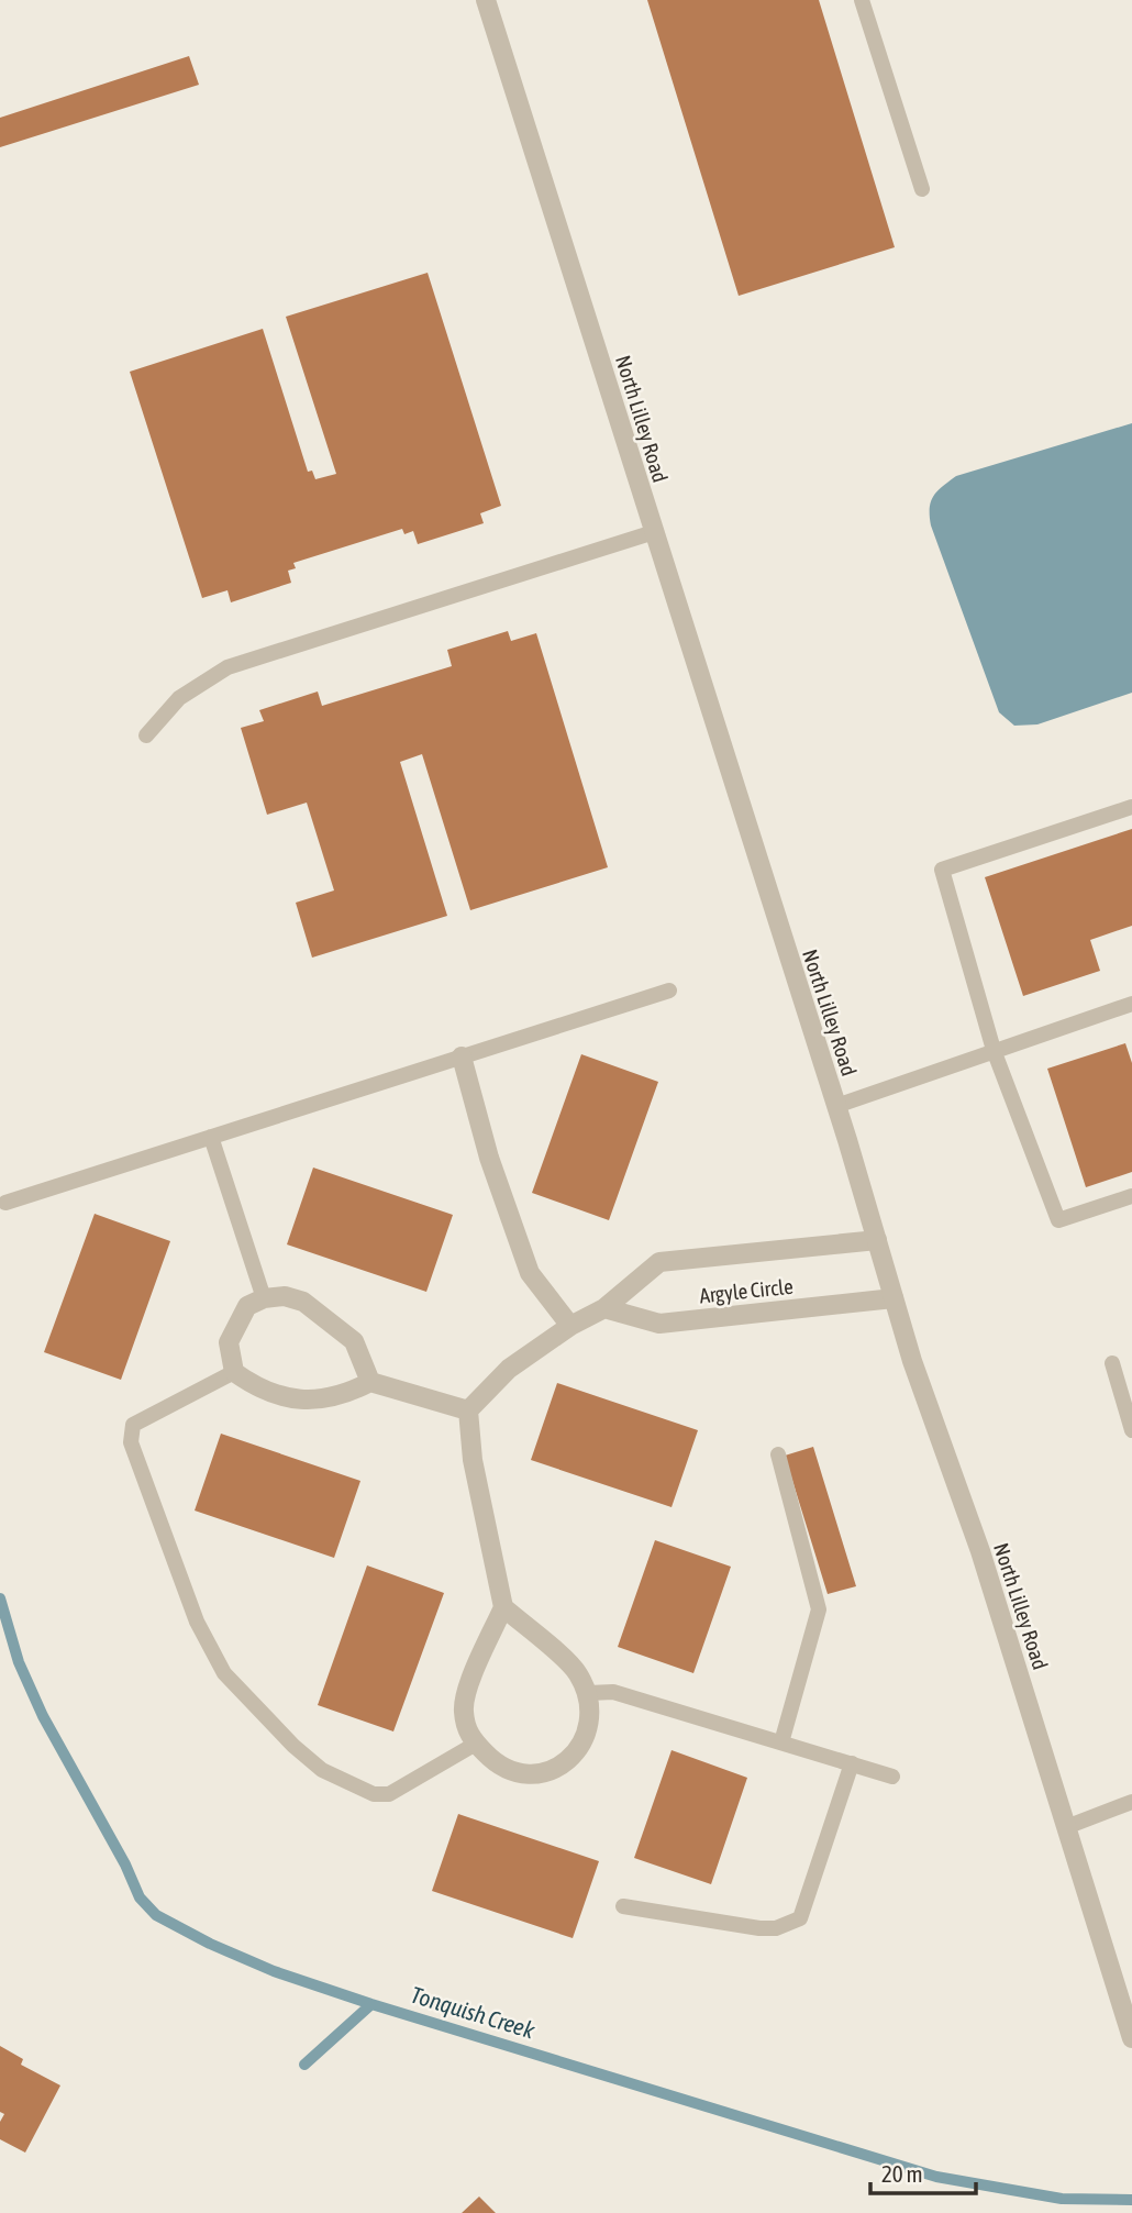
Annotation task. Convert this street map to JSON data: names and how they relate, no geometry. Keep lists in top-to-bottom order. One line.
{"streets":{"street":["North Lilley Road","Argyle Circle"]},"crossings":[["North Lilley Road","Argyle Circle"]],"water":["Tonquish Creek"],"scale_bar":"20 m"}
